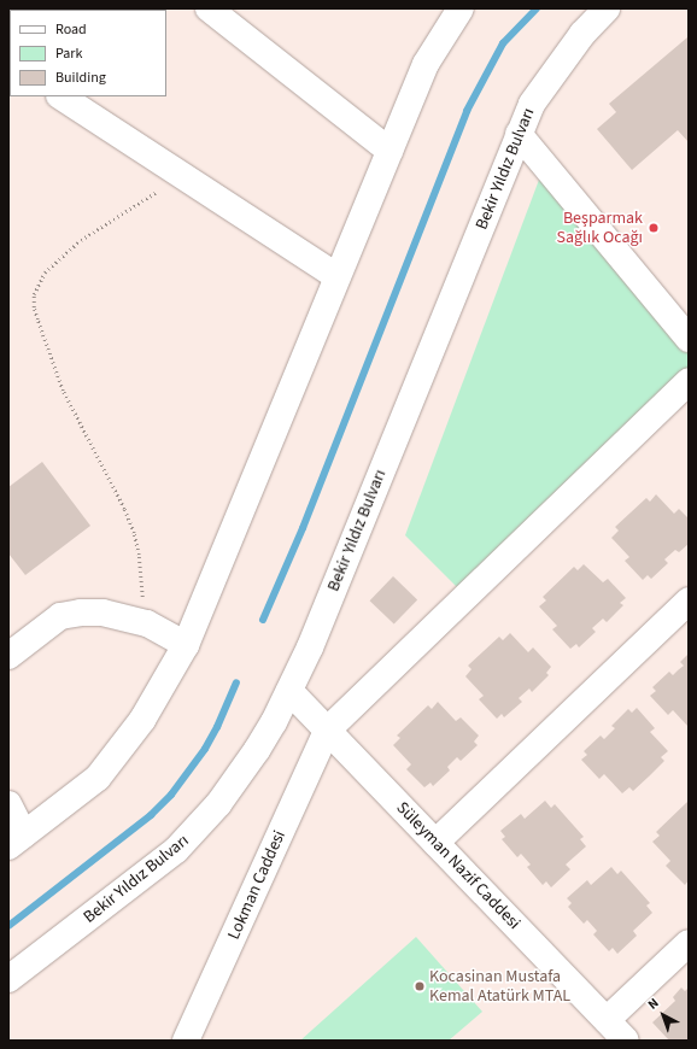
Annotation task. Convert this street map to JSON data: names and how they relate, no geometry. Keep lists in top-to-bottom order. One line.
{"streets":{"street":["Bekir Yıldız Bulvarı","Süleyman Nazif Caddesi","Lokman Caddesi"]},"crossings":[["Bekir Yıldız Bulvarı","Süleyman Nazif Caddesi"],["Süleyman Nazif Caddesi","Lokman Caddesi"]],"places":["Beşparmak Sağlık Ocağı","Kocasinan Mustafa Kemal Atatürk MTAL"],"legend":["Road","Park","Building"],"north":"top left"}
